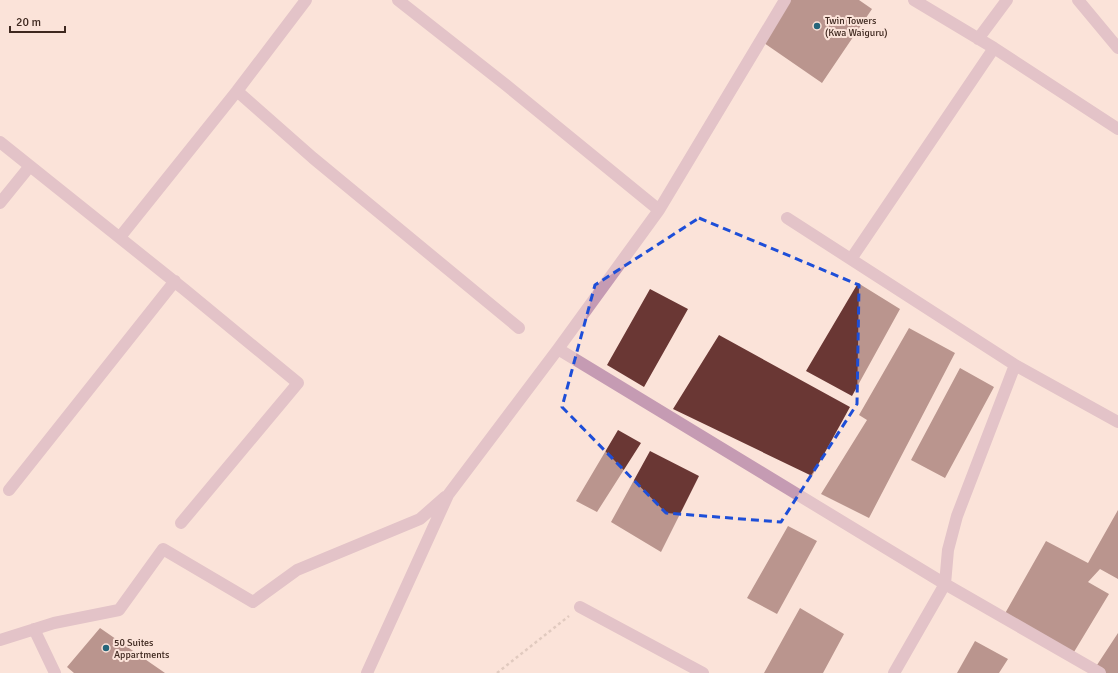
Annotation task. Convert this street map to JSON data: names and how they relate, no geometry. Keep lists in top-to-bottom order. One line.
{"places":["Twin Towers (Kwa Waiguru)","50 Suites Appartments"],"scale_bar":"20 m"}
